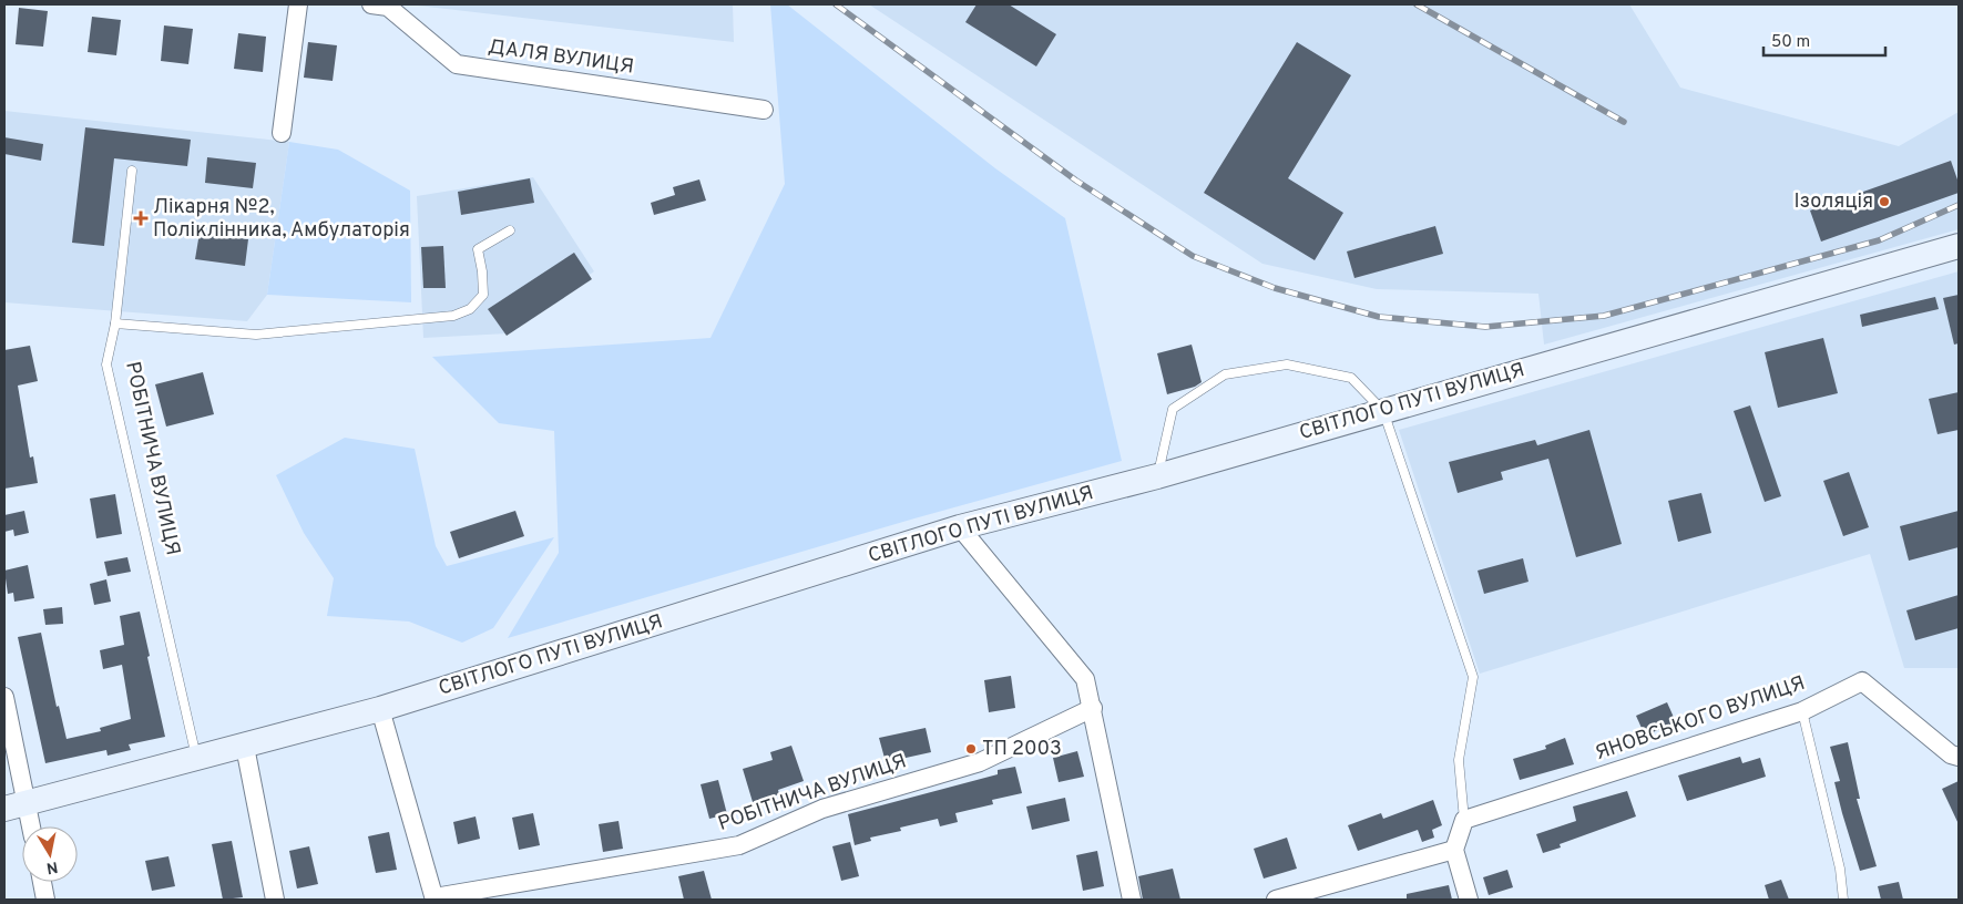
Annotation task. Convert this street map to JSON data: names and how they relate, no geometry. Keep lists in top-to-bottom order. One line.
{"streets":{"main road":["СВІТЛОГО ПУТІ ВУЛИЦЯ"],"street":["ДАЛЯ ВУЛИЦЯ","РОБІТНИЧА ВУЛИЦЯ","ЯНОВСЬКОГО ВУЛИЦЯ"]},"crossings":[["СВІТЛОГО ПУТІ ВУЛИЦЯ","РОБІТНИЧА ВУЛИЦЯ"]],"places":{"other":["Ізоляція","ТП 2003"],"health":["Лікарня №2, Поліклінника, Амбулаторія"]},"scale_bar":"50 m","north":"bottom"}
